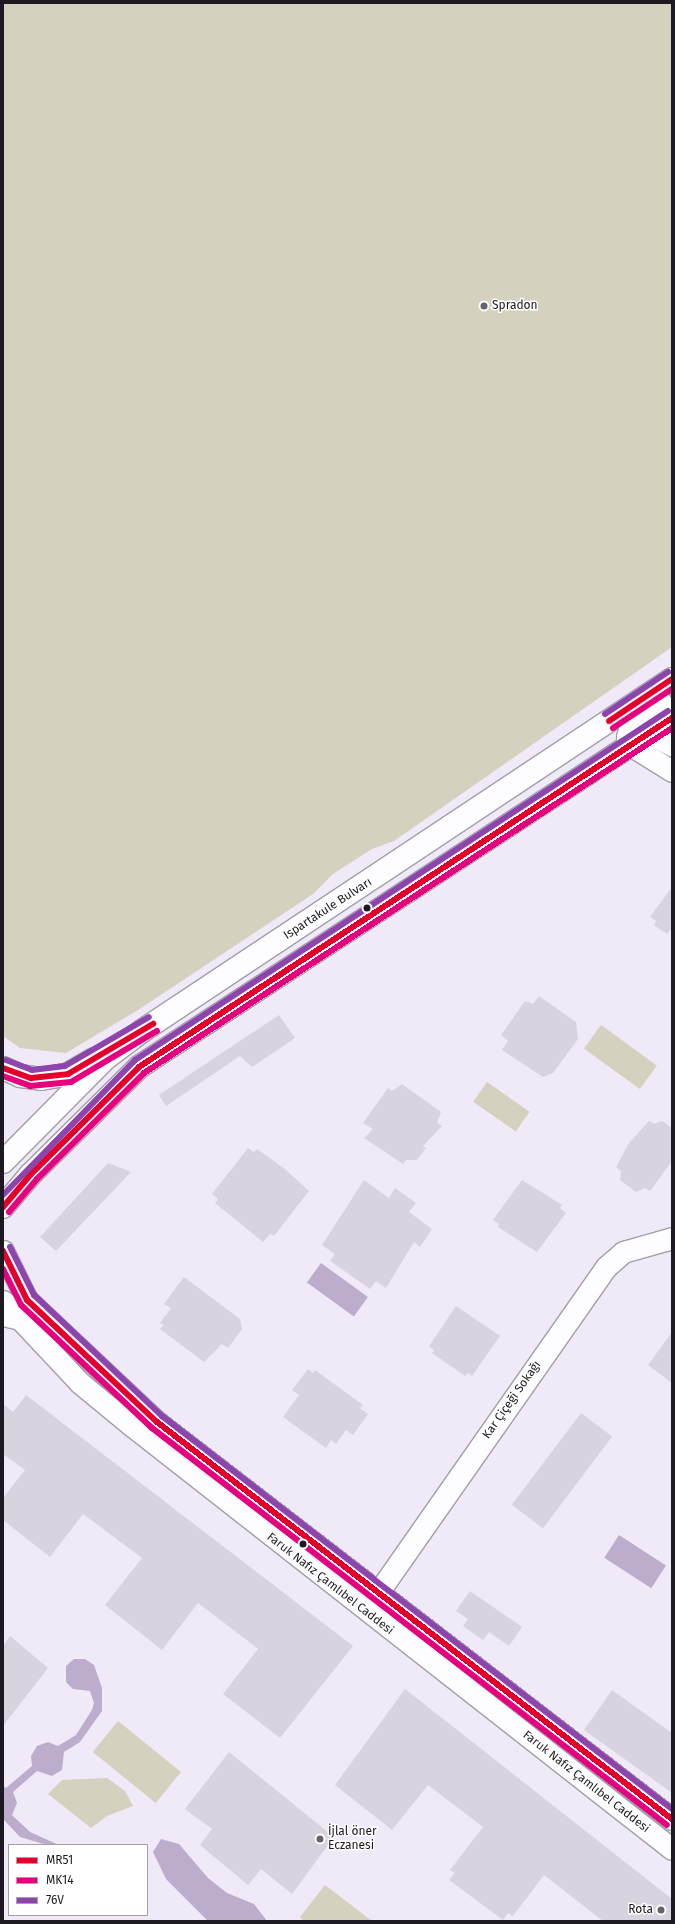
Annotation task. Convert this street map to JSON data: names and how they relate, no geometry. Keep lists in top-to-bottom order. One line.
{"streets":{"main road":["Ispartakule Bulvarı"],"street":["Kar Çiçeği Sokağı","Faruk Nafız Çamlıbel Caddesi"]},"crossings":[["Kar Çiçeği Sokağı","Faruk Nafız Çamlıbel Caddesi"]],"places":["Spradon","İjlal öner Eczanesi","Rota"],"lines":["transit line 76V","transit line MR51","transit line MK14"],"legend":["MR51","MK14","76V"]}
